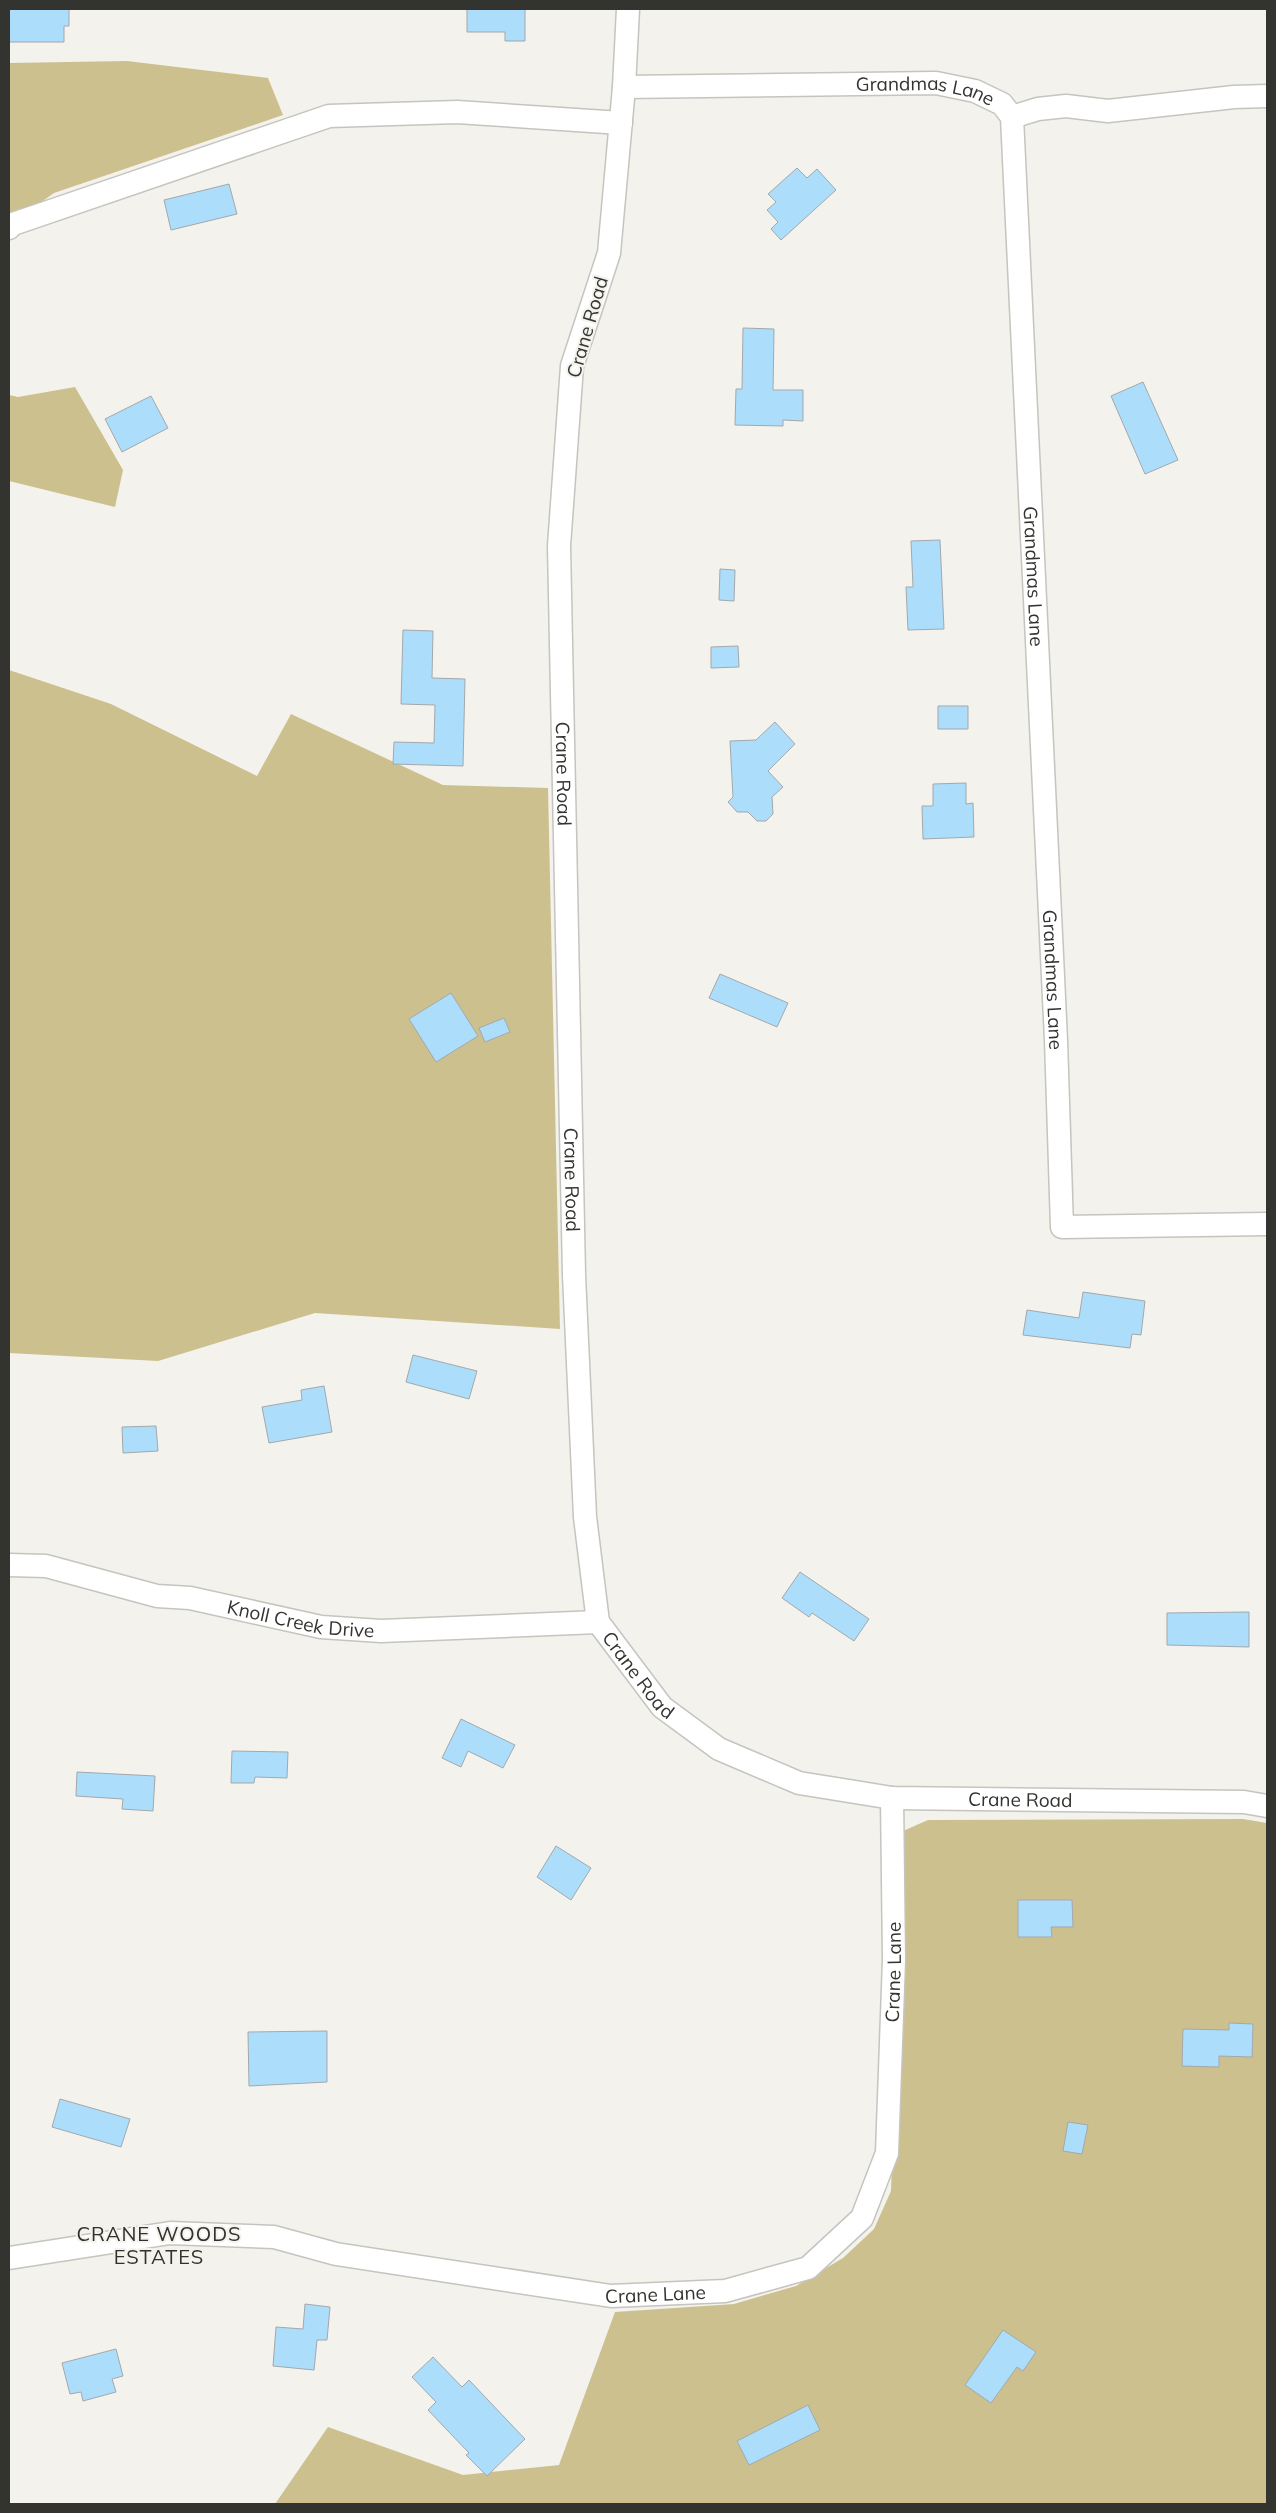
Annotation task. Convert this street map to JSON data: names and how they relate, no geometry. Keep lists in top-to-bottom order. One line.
{"streets":{"street":["Grandmas Lane","Crane Road","Knoll Creek Drive","Crane Lane"]},"crossings":[["Grandmas Lane","Crane Road"],["Crane Road","Knoll Creek Drive"],["Crane Road","Crane Lane"]],"districts":["CRANE WOODS ESTATES"]}
